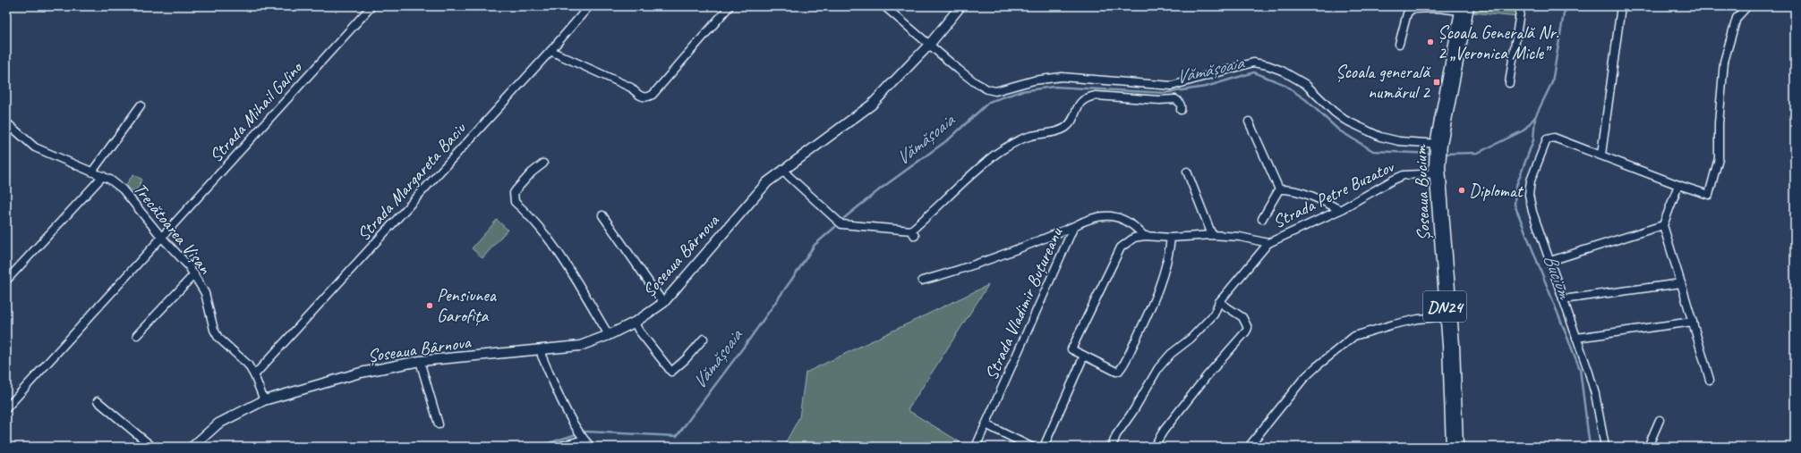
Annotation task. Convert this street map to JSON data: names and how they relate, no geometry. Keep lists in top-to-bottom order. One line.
{"streets":{"main road":["Șoseaua Bucium","Șoseaua Bârnova","DN24"],"street":["Strada Mihail Galino","Strada Margareta Baciu","Strada Petre Buzatov","Trecătoarea Vișan","Strada Vladimir Buțureanu"]},"crossings":[["Strada Mihail Galino","Trecătoarea Vișan"],["Strada Margareta Baciu","Trecătoarea Vișan"],["Șoseaua Bucium","Strada Petre Buzatov"],["Strada Petre Buzatov","Strada Vladimir Buțureanu"],["Trecătoarea Vișan","Șoseaua Bârnova"]],"water":["Vămășoaia","Bucium"],"places":{"other":["Școala Generală Nr. 2 „Veronica Micle”","Diplomat","Pensiunea Garofița"],"transit":["Școala generală numărul 2"]}}
